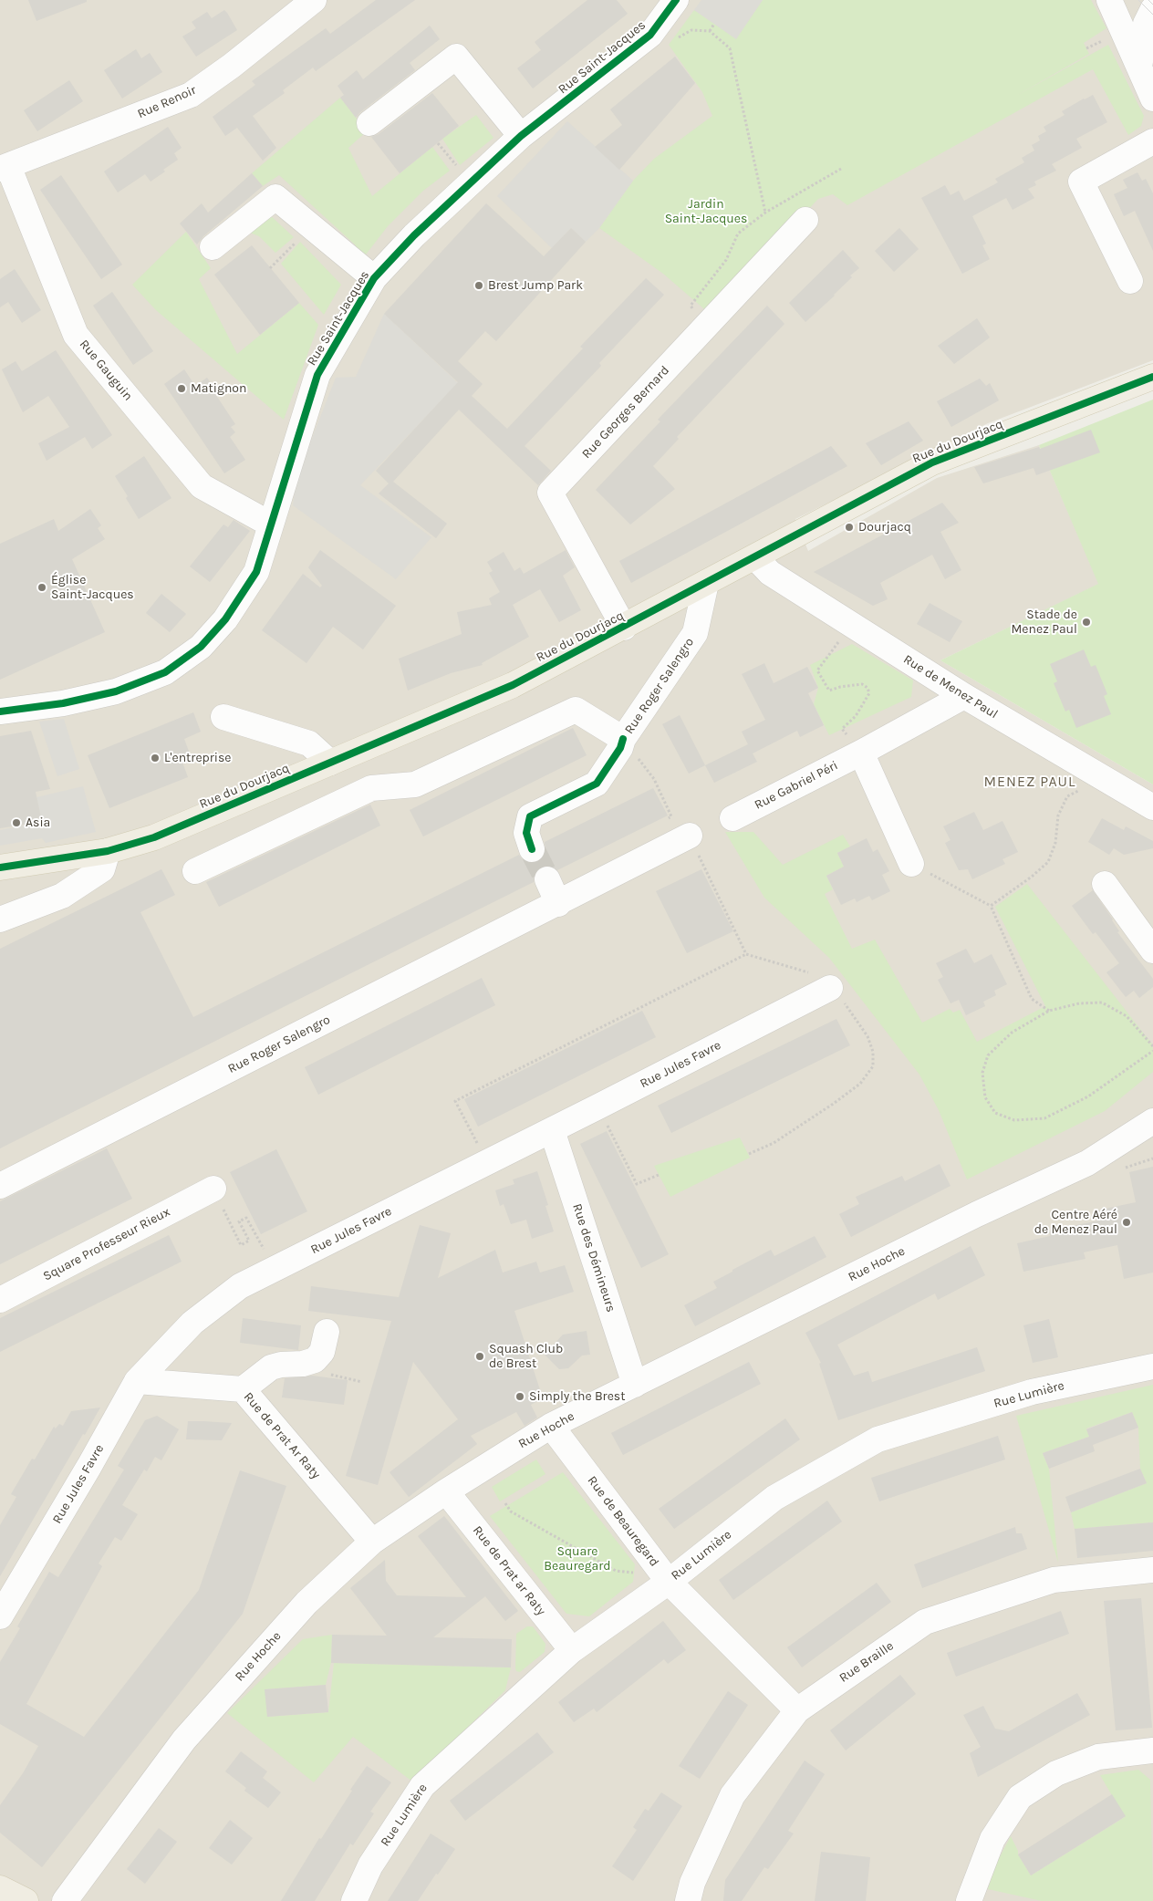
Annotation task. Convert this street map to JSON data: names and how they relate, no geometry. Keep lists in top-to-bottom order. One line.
{"streets":{"main road":["Rue du Dourjacq"],"street":["Rue Saint-Jacques","Rue Renoir","Rue Gauguin","Rue Georges Bernard","Rue Roger Salengro","Rue de Menez Paul","Rue Gabriel Péri","Rue Jules Favre","Square Professeur Rieux","Rue des Démineurs","Rue Hoche","Rue Lumière","Rue de Prat Ar Raty","Rue de Beauregard","Rue de Prat ar Raty","Rue Braille"]},"crossings":[["Rue Saint-Jacques","Rue Gauguin"],["Rue Renoir","Rue Gauguin"],["Rue Georges Bernard","Rue du Dourjacq"],["Rue du Dourjacq","Rue Roger Salengro"],["Rue du Dourjacq","Rue de Menez Paul"],["Rue de Menez Paul","Rue Gabriel Péri"],["Rue Jules Favre","Rue des Démineurs"],["Rue Jules Favre","Rue de Prat Ar Raty"],["Rue des Démineurs","Rue Hoche"],["Rue Hoche","Rue de Prat Ar Raty"],["Rue Hoche","Rue de Beauregard"],["Rue Hoche","Rue de Prat ar Raty"],["Rue Lumière","Rue de Beauregard"],["Rue Lumière","Rue de Prat ar Raty"],["Rue de Beauregard","Rue Braille"]],"districts":["MENEZ PAUL"],"parks":["Jardin Saint-Jacques","Square Beauregard"],"places":["Brest Jump Park","Matignon","Dourjacq","Église Saint-Jacques","Stade de Menez Paul","L'entreprise","Asia","Centre Aéré de Menez Paul","Squash Club de Brest","Simply the Brest"]}
